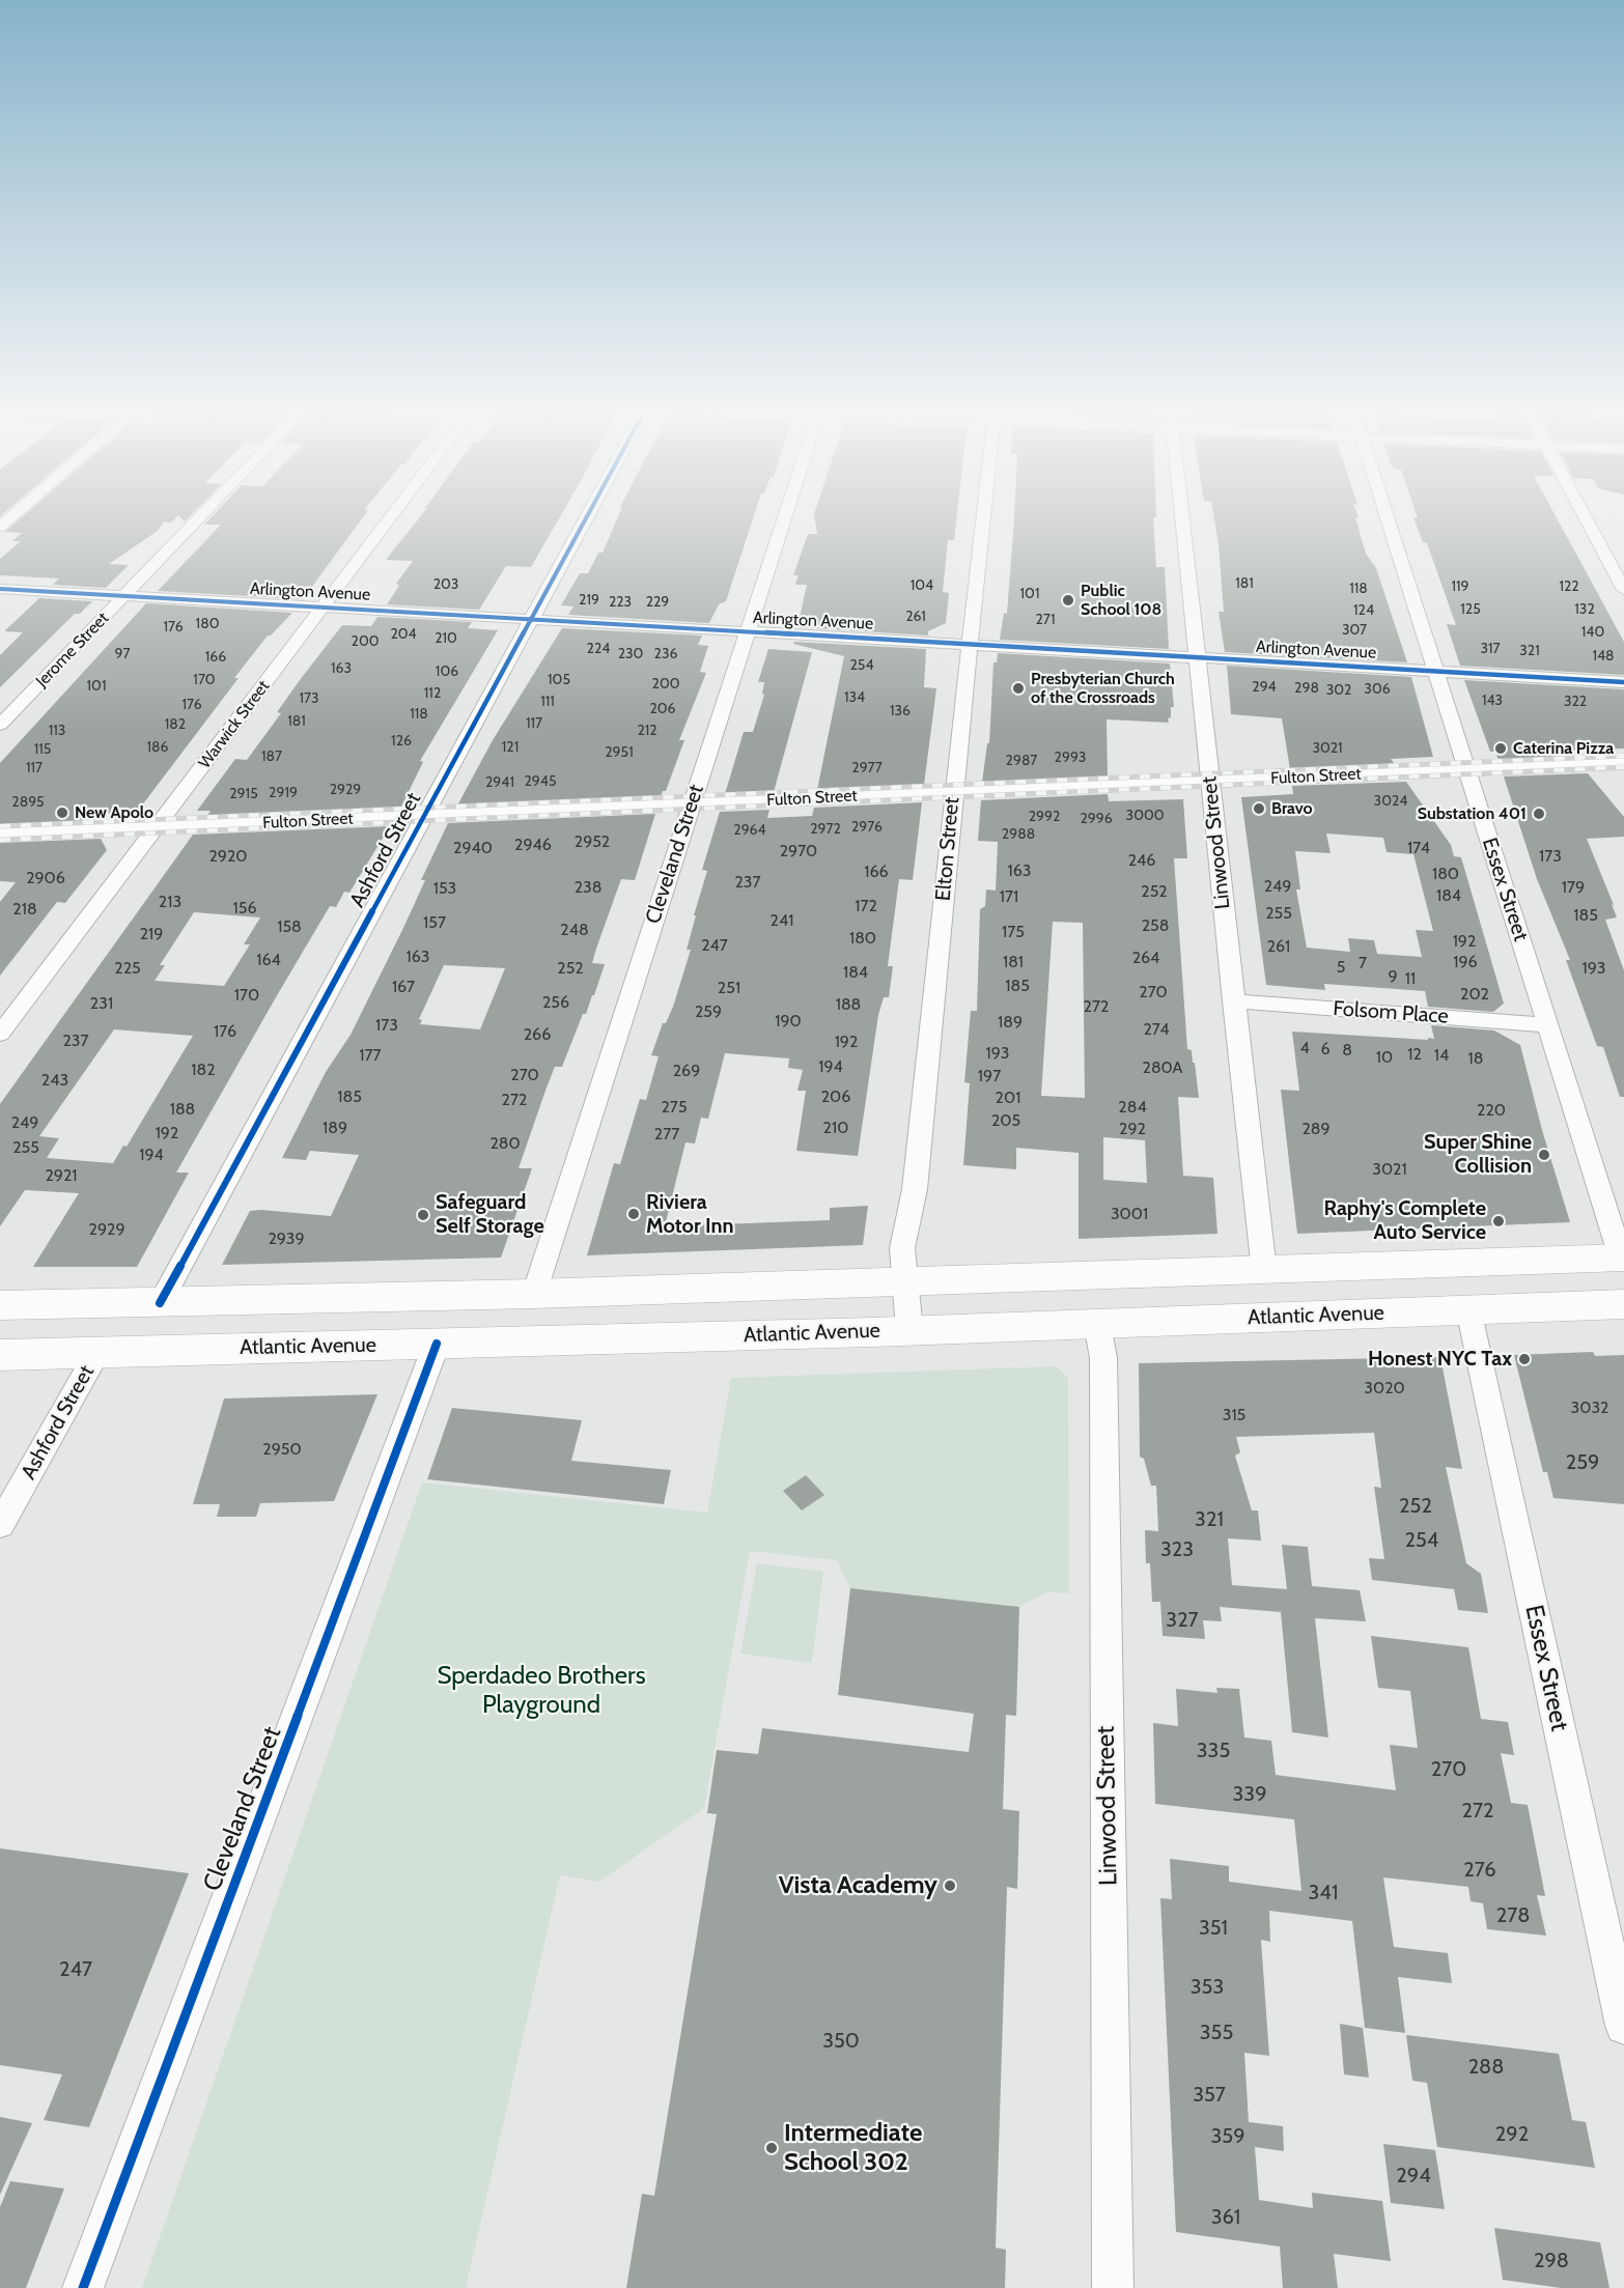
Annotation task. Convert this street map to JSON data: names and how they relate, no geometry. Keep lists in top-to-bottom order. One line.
{"streets":{"main road":["Atlantic Avenue"],"street":["Arlington Avenue","Jerome Street","Warwick Street","Fulton Street","Linwood Street","Elton Street","Ashford Street","Cleveland Street","Essex Street","Folsom Place"]},"crossings":[["Arlington Avenue","Jerome Street"],["Arlington Avenue","Warwick Street"],["Arlington Avenue","Linwood Street"],["Arlington Avenue","Elton Street"],["Arlington Avenue","Ashford Street"],["Arlington Avenue","Cleveland Street"],["Arlington Avenue","Essex Street"],["Warwick Street","Fulton Street"],["Fulton Street","Linwood Street"],["Fulton Street","Elton Street"],["Fulton Street","Ashford Street"],["Fulton Street","Cleveland Street"],["Fulton Street","Essex Street"],["Linwood Street","Folsom Place"],["Linwood Street","Atlantic Avenue"],["Elton Street","Atlantic Avenue"],["Ashford Street","Atlantic Avenue"],["Cleveland Street","Atlantic Avenue"],["Essex Street","Folsom Place"],["Essex Street","Atlantic Avenue"]],"parks":["Sperdadeo Brothers Playground"],"places":["Public School 108","Presbyterian Church of the Crossroads","Caterina Pizza","Bravo","New Apolo","Substation 401","Super Shine Collision","Riviera Motor Inn","Safeguard Self Storage","Raphy's Complete Auto Service","Honest NYC Tax","Vista Academy","Intermediate School 302"],"house_numbers":["181","203","104","119","122","118","101","219","223","229","125","132","124","261","271","180","176","307","140","204","210","200","224","317","321","97","230","236","148","166","254","163","106","170","105","200","101","294","298","306","302","112","134","173","143","111","322","176","206","136","118","181","117","182","113","212","126","186","121","3021","115","2951","187","2993","2987","117","2977","2945","2941","2929","2919","2915","3024","2895","3000","2992","2996","2976","2972","2964","2988","2952","2946","2940","174","2970","2920","173","246","163","166","180","2906","237","249","238","179","153","252","184","171","213","172","156","218","255","185","241","157","258","158","248","175","219","180","192","247","261","163","264","164","181","196","7","5","225","252","193","184","9","11","185","167","251","270","202","170","256","231","188","272","259","190","189","173","274","176","266","237","192","4","6","8","193","12","177","14","10","18","194","280A","182","269","270","197","243","185","206","201","272","275","284","188","220","205","249","189","210","292","289","192","277","280","255","194","3021","2921","3001","2929","2939","3020","3032","315","2950","259","252","321","254","323","327","335","270","339","272","276","341","278","351","247","353","355","350","288","357","292","359","294","361","298"]}
